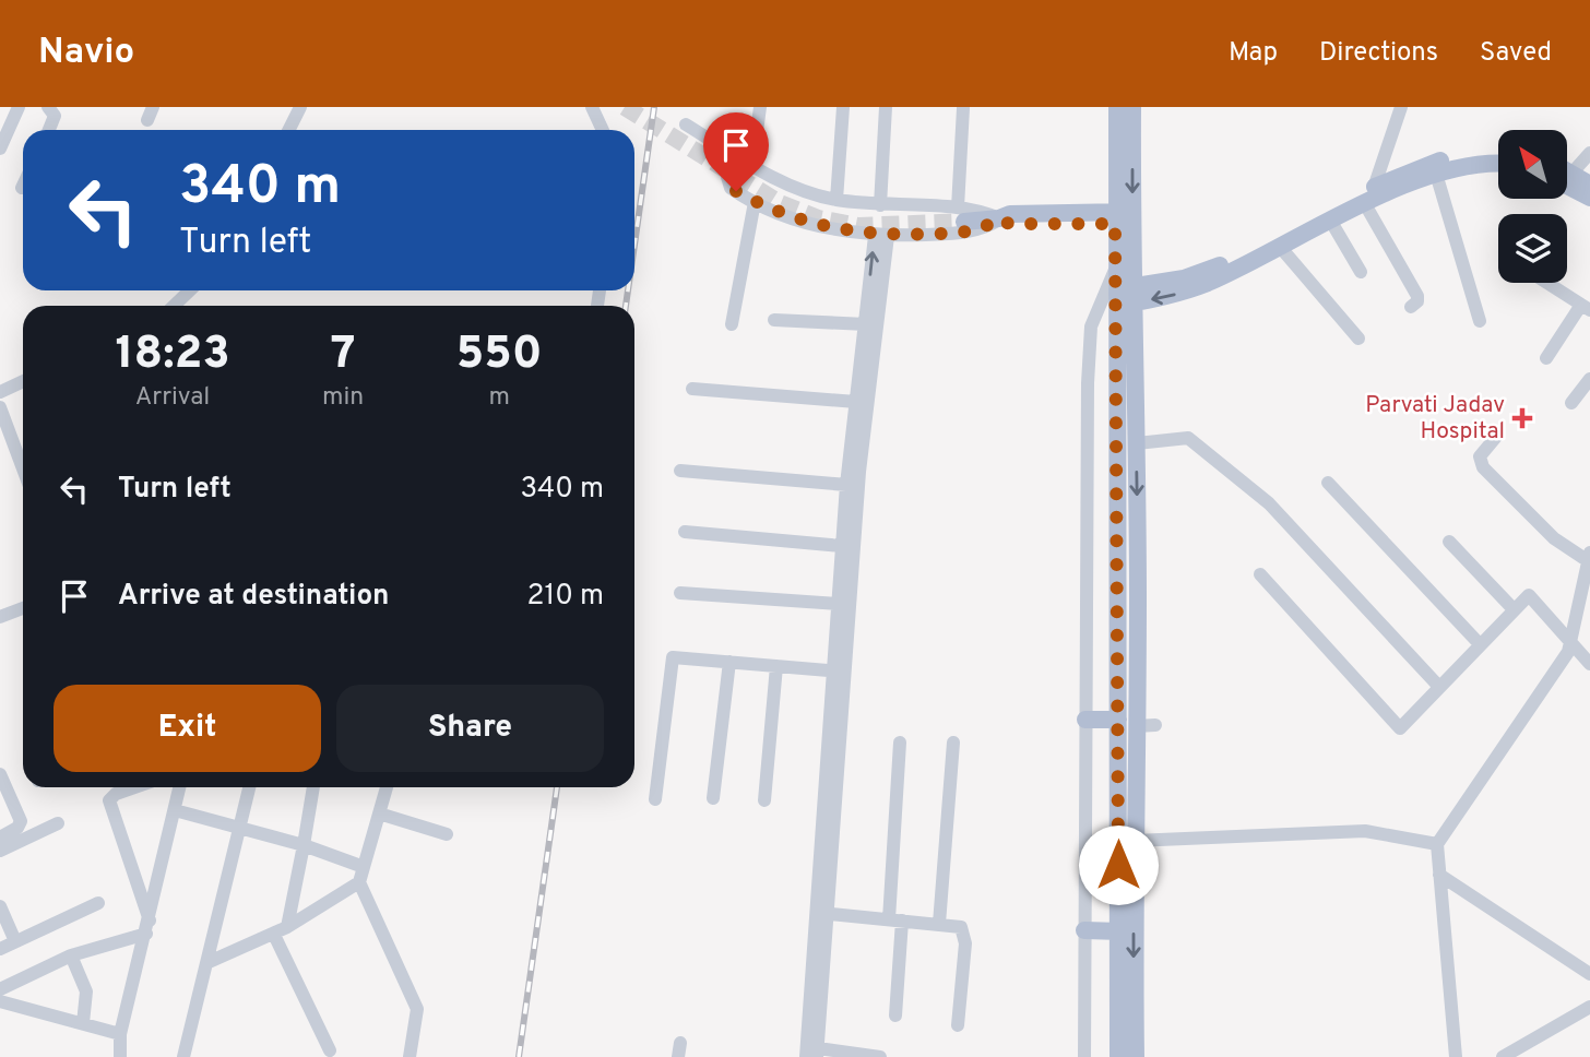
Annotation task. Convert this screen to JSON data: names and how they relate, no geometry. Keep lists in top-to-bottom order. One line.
{"places":{"health":["Parvati Jadav Hospital"]},"north":"top left","page":{"header":"Navio","nav":["Map","Directions","Saved"],"turn":["340 m","Turn left"],"eta":["18:23","Arrival","7","min","550","m"],"list":[{"name":"Turn left","value":"340 m"},{"name":"Arrive at destination","value":"210 m"}],"buttons":["Exit","Share"]}}
